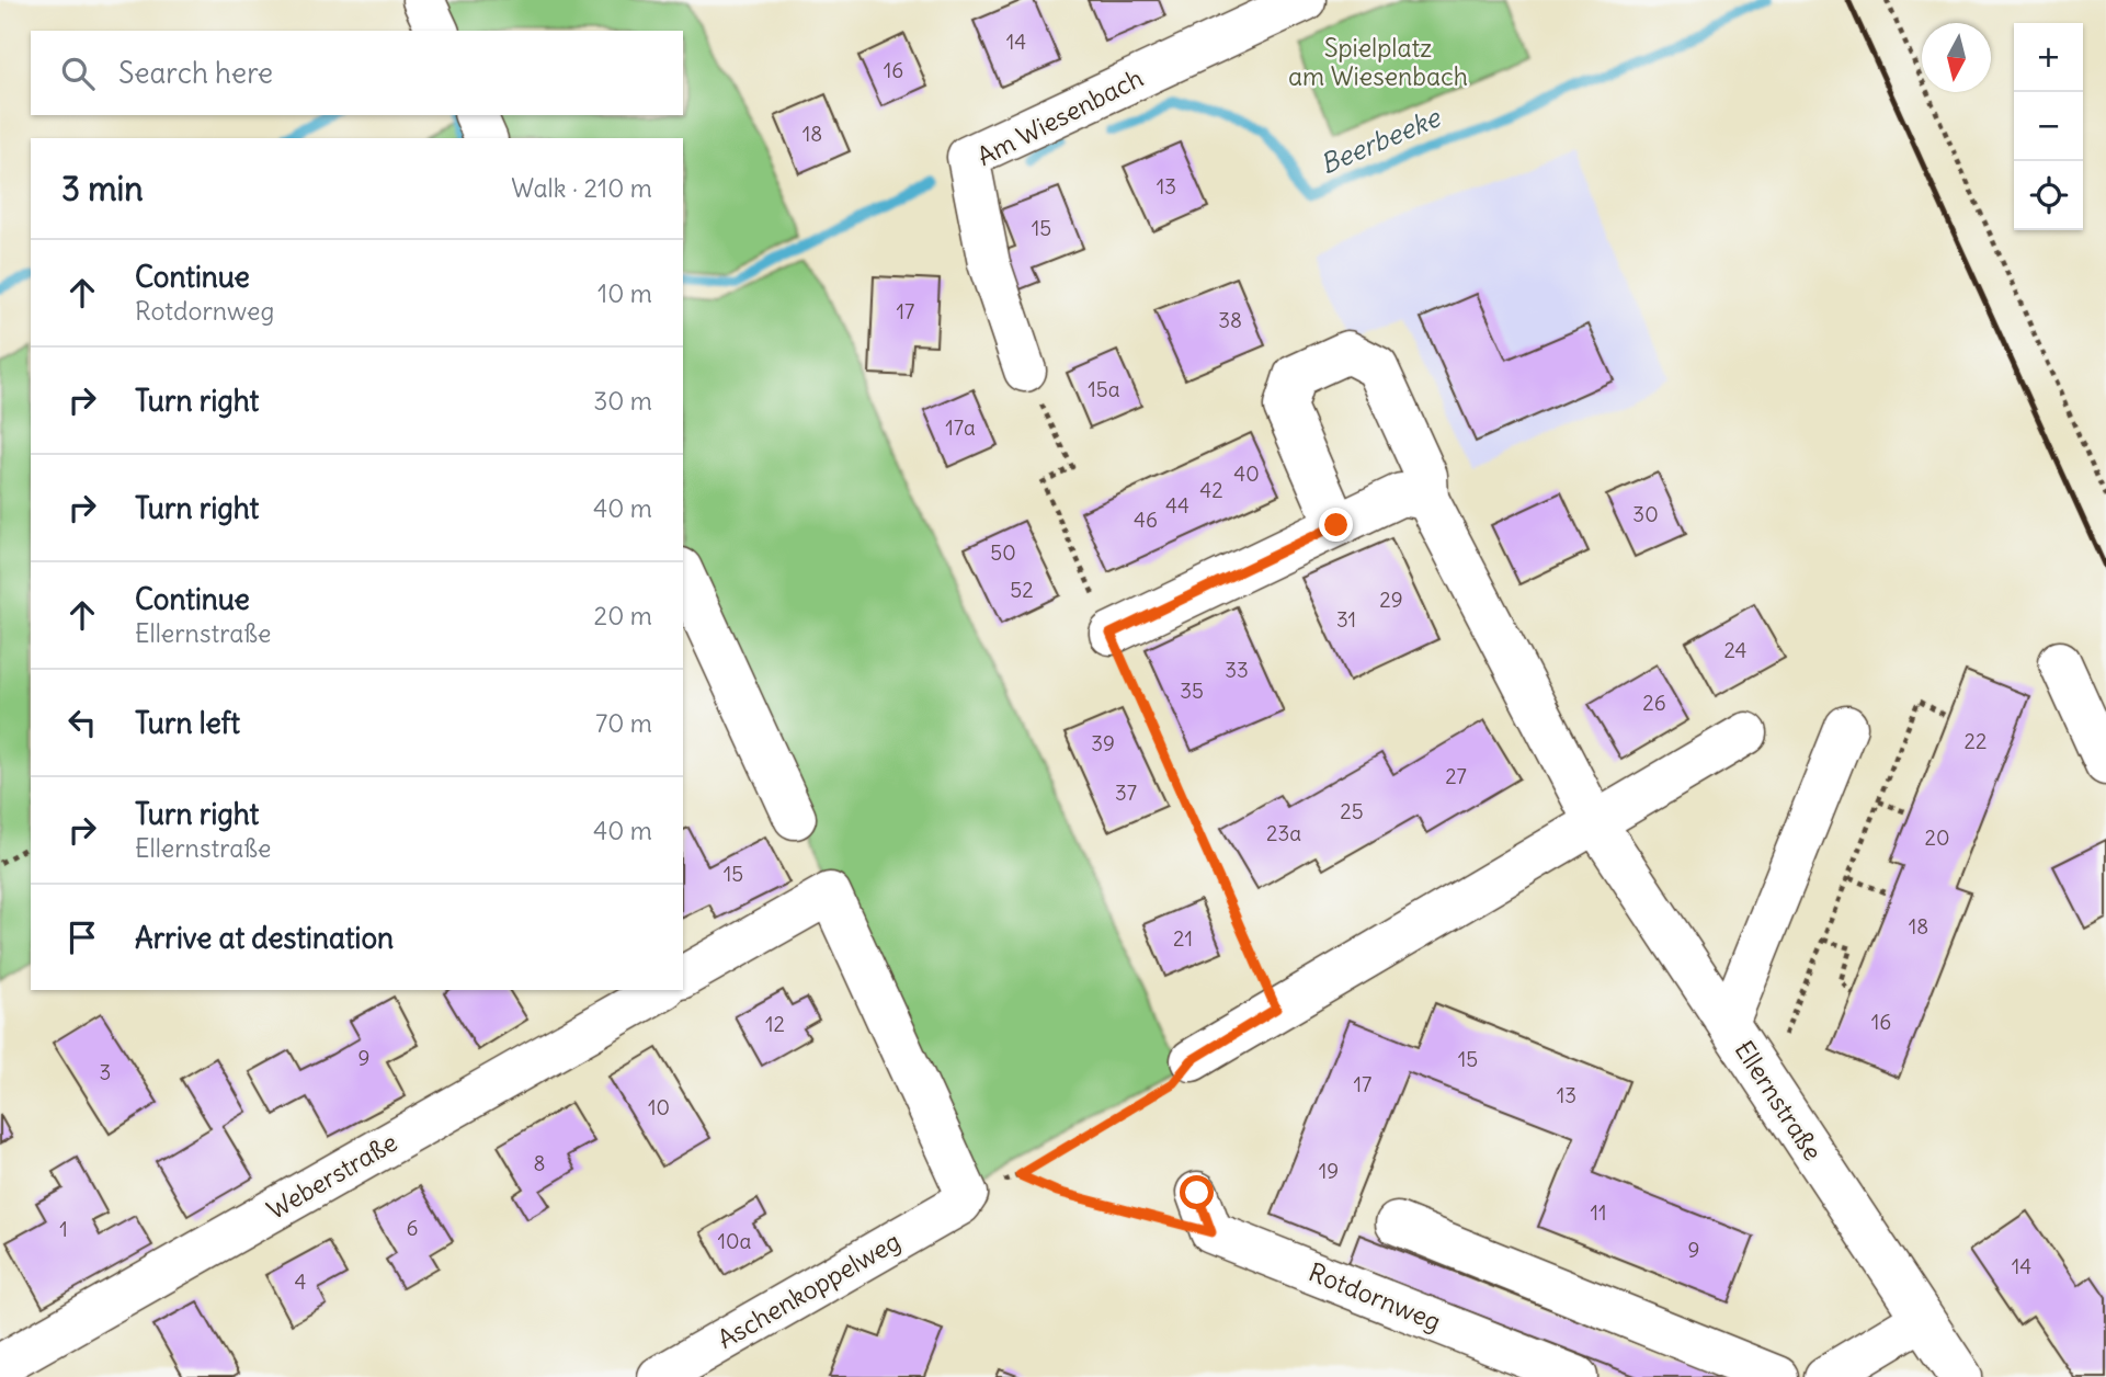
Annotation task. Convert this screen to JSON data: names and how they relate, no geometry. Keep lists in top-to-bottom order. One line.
{"streets":{"street":["Am Wiesenbach","Ellernstraße","Weberstraße","Aschenkoppelweg","Rotdornweg"]},"water":["Beerbeeke"],"parks":["Spielplatz am Wiesenbach"],"house_numbers":["14","16","18","13","15","17","38","15a","17a","40","42","44","30","46","50","52","29","31","24","33","35","26","22","39","27","37","25","23a","20","15","18","21","16","12","9","15","3","17","13","10","8","19","11","6","1","10a","9","14","4"],"north":"bottom","page":{"map_buttons":["+","−"],"search":"Search here","heading":["3 min","Walk · 210 m"],"list":[["Continue","Rotdornweg","10 m"],["Turn right","30 m"],["Turn right","40 m"],["Continue","Ellernstraße","20 m"],["Turn left","70 m"],["Turn right","Ellernstraße","40 m"],"Arrive at destination"]}}
